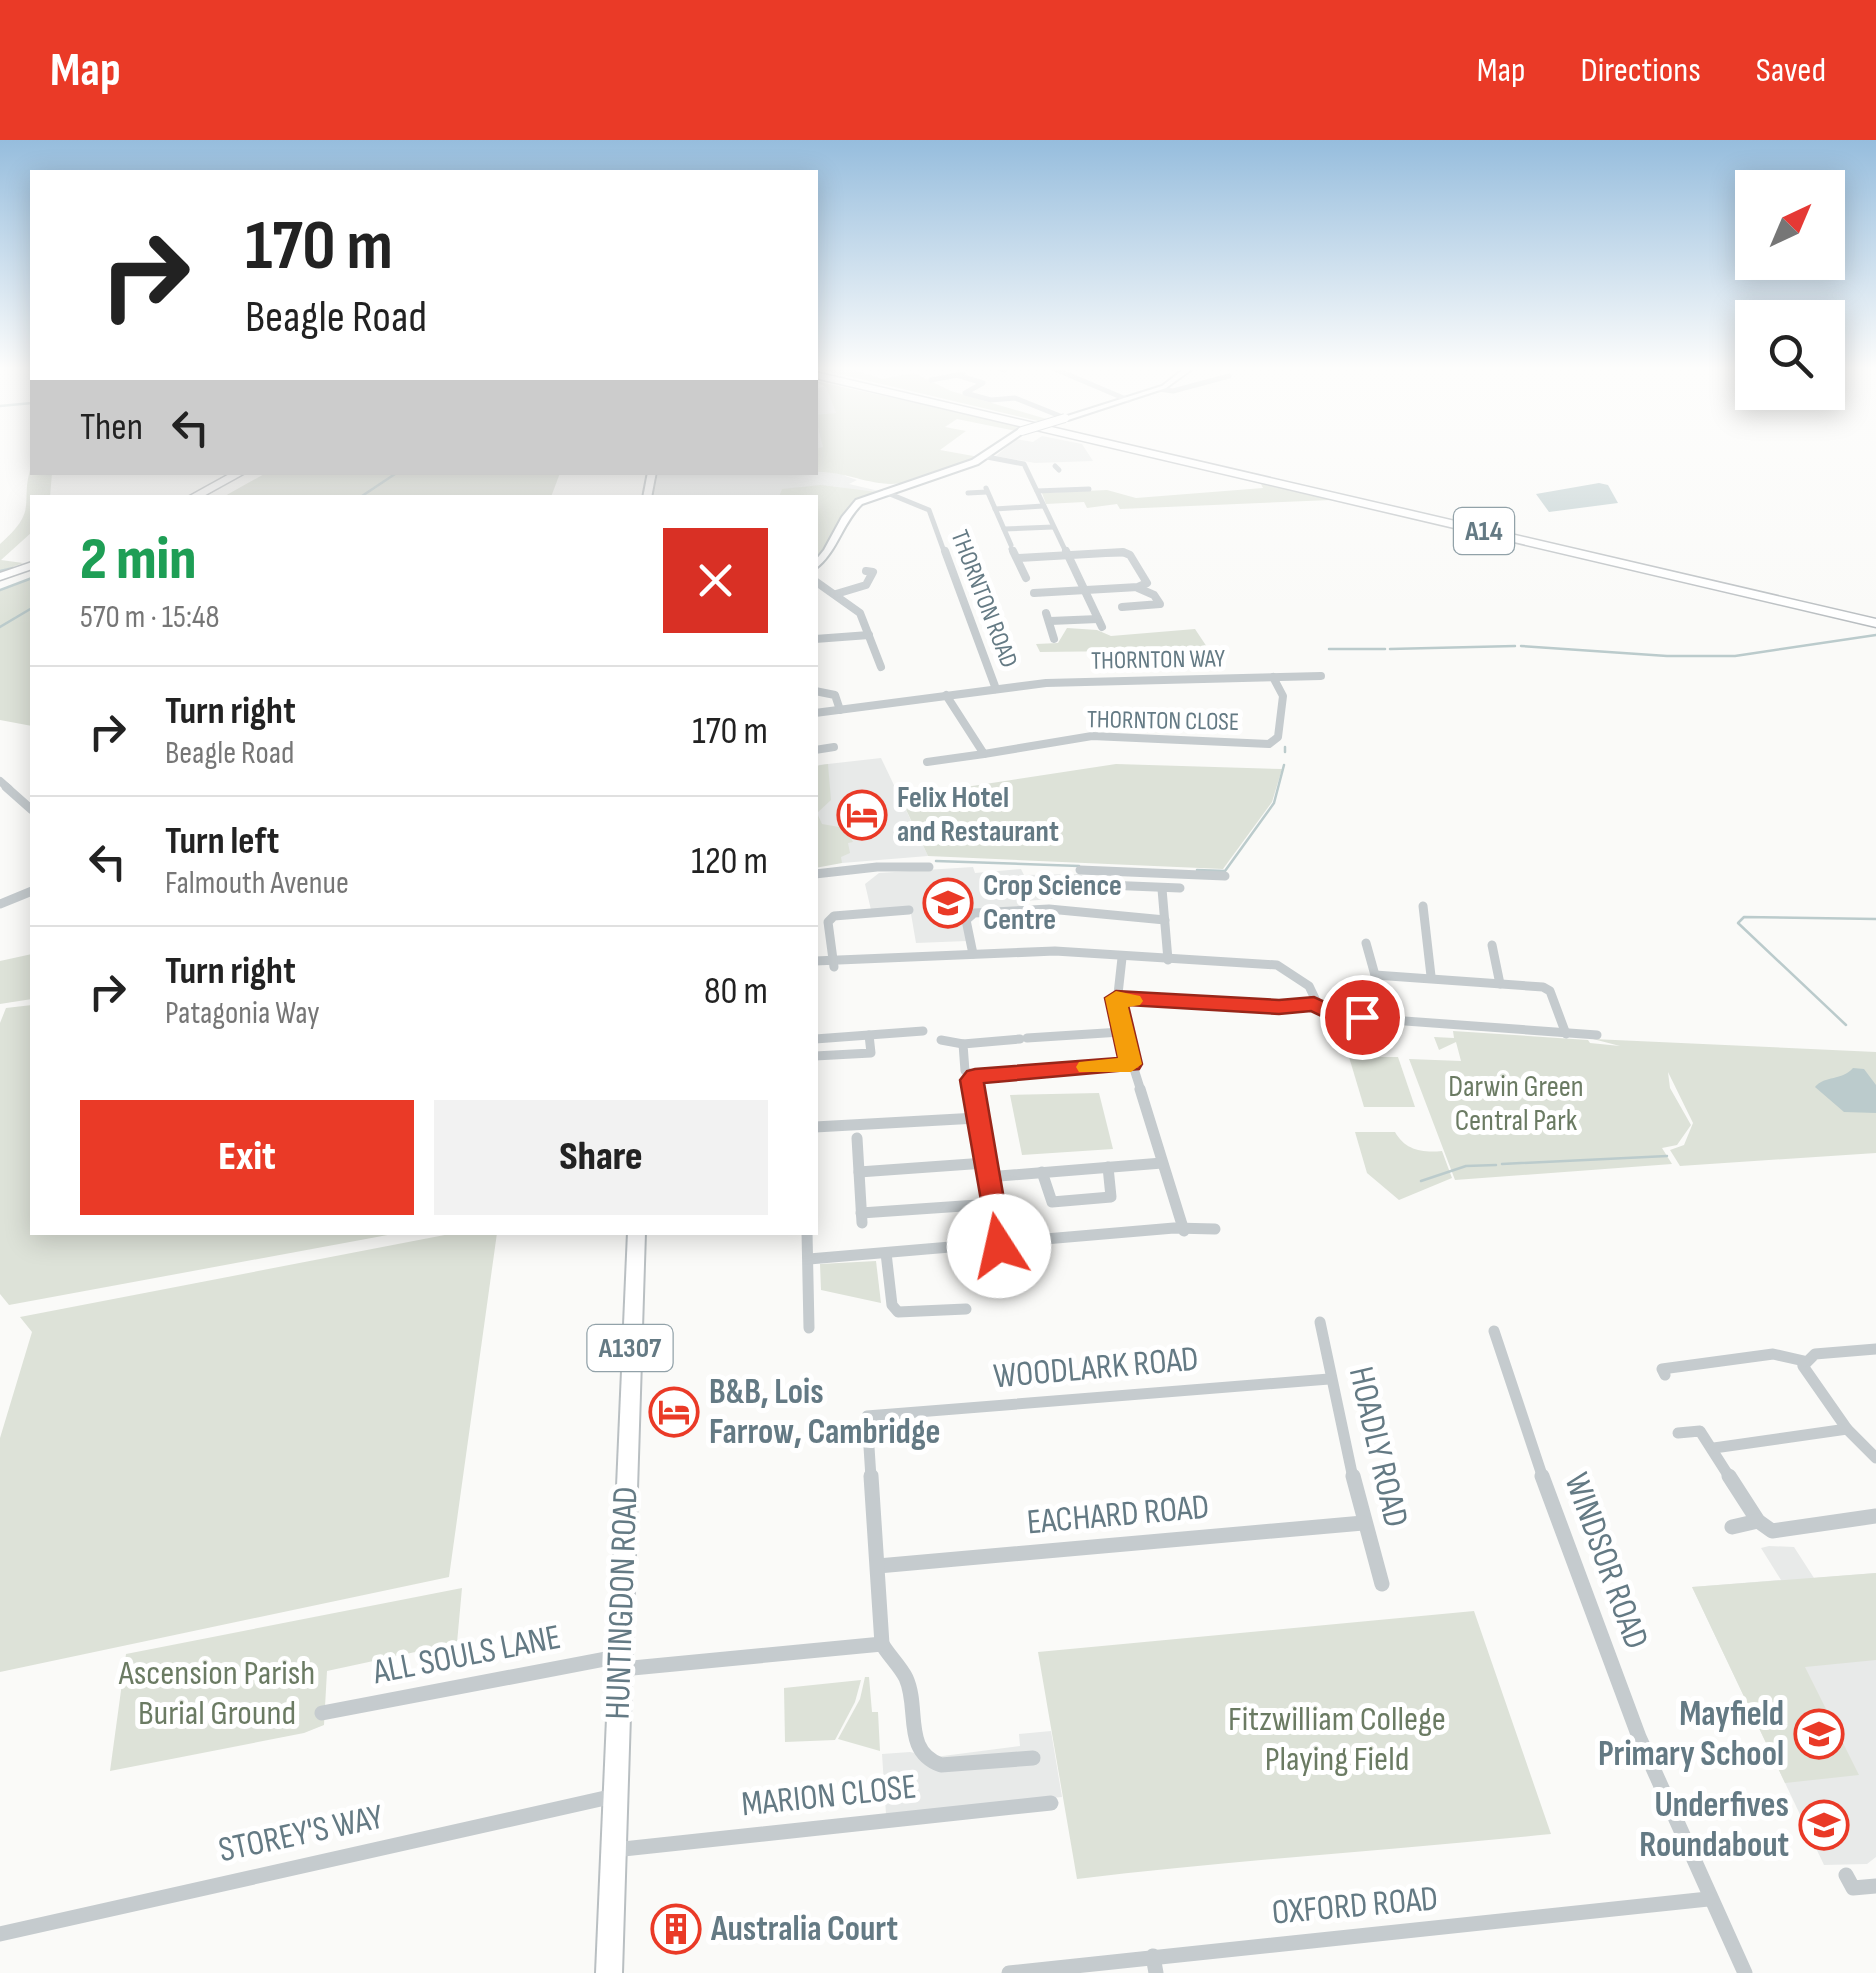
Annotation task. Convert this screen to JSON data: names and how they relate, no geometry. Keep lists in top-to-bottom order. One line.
{"streets":{"highway":["A14"],"main road":["A1307","HUNTINGDON ROAD"],"street":["THORNTON ROAD","THORNTON WAY","THORNTON CLOSE","WOODLARK ROAD","HOADLY ROAD","EACHARD ROAD","WINDSOR ROAD","ALL SOULS LANE","MARION CLOSE","STOREY'S WAY","OXFORD ROAD"]},"crossings":[["THORNTON ROAD","THORNTON WAY"],["THORNTON WAY","THORNTON CLOSE"],["WOODLARK ROAD","HOADLY ROAD"],["WOODLARK ROAD","EACHARD ROAD"],["HOADLY ROAD","EACHARD ROAD"],["WINDSOR ROAD","OXFORD ROAD"],["HUNTINGDON ROAD","ALL SOULS LANE"],["HUNTINGDON ROAD","MARION CLOSE"],["HUNTINGDON ROAD","STOREY'S WAY"]],"parks":["Darwin Green Central Park","Ascension Parish Burial Ground","Fitzwilliam College Playing Field"],"places":{"hotel":["Felix Hotel and Restaurant","B&B, Lois Farrow, Cambridge"],"school or university":["Crop Science Centre","Mayfield Primary School","Underfives Roundabout"],"building":["Australia Court"]},"north":"top right","page":{"header":"Map","nav":["Map","Directions","Saved"],"turn":["170 m","Beagle Road"],"then":"Then","heading":["2 min","570 m · 15:48"],"list":[{"name":"Turn right","note":"Beagle Road","value":"170 m"},{"name":"Turn left","note":"Falmouth Avenue","value":"120 m"},{"name":"Turn right","note":"Patagonia Way","value":"80 m"}],"buttons":["Exit","Share"]}}
